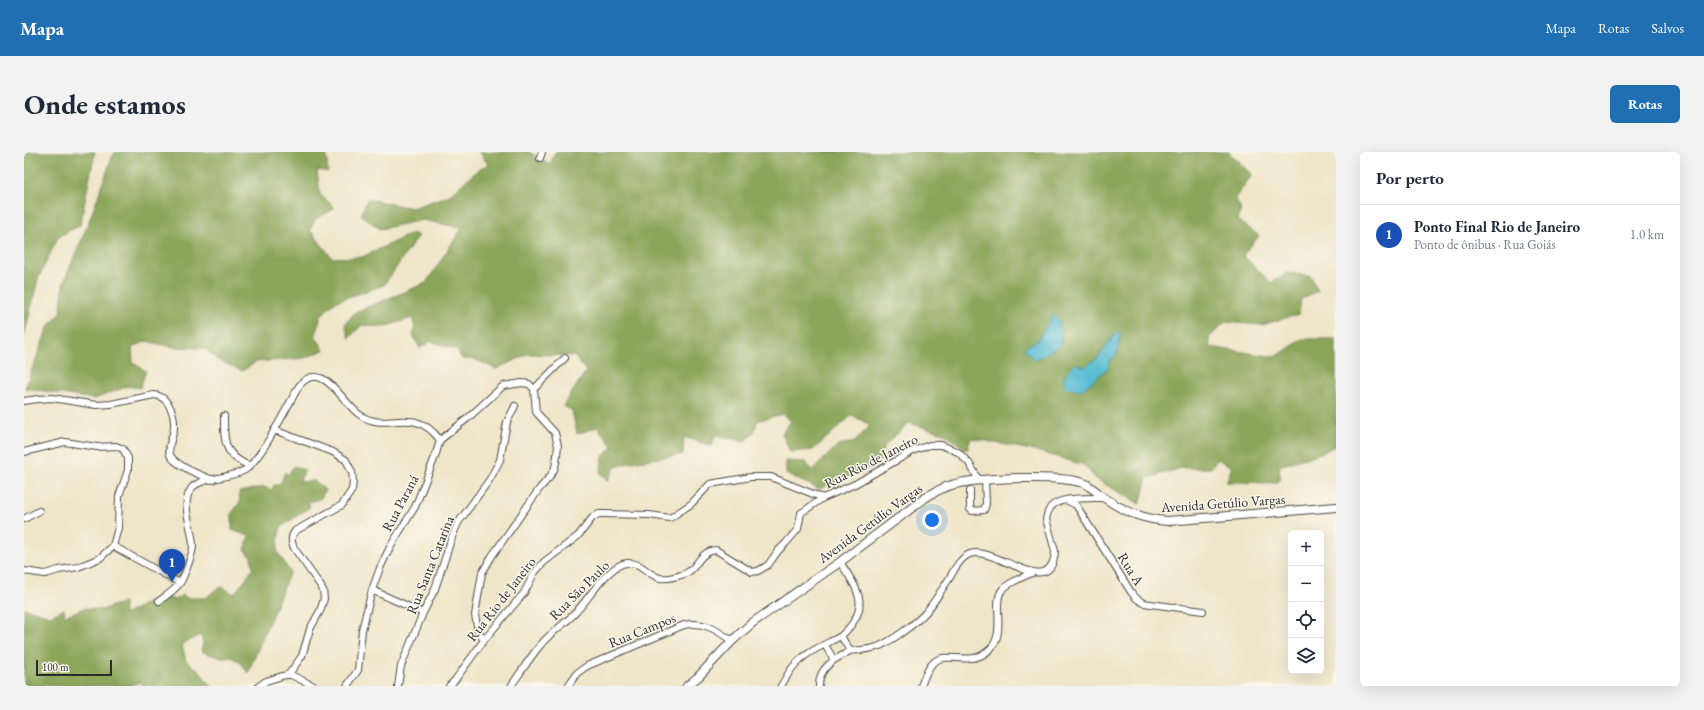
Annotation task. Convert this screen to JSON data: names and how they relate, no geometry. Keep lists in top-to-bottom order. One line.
{"streets":{"street":["Rua Rio de Janeiro","Rua Paraná","Avenida Getúlio Vargas","Rua Santa Catarina","Rua A","Rua São Paulo","Rua Campos"]},"crossings":[["Rua Rio de Janeiro","Avenida Getúlio Vargas"],["Rua Rio de Janeiro","Rua São Paulo"],["Avenida Getúlio Vargas","Rua Campos"]],"scale_bar":"100 m","page":{"header":"Mapa","nav":["Mapa","Rotas","Salvos"],"buttons":"Rotas","title":"Onde estamos","heading":"Por perto","list":[{"mark":"1","name":"Ponto Final Rio de Janeiro","note":"Ponto de ônibus · Rua Goiás","value":"1.0 km"}],"map_buttons":["+","−"],"pins":"1","scale":"100 m"}}
